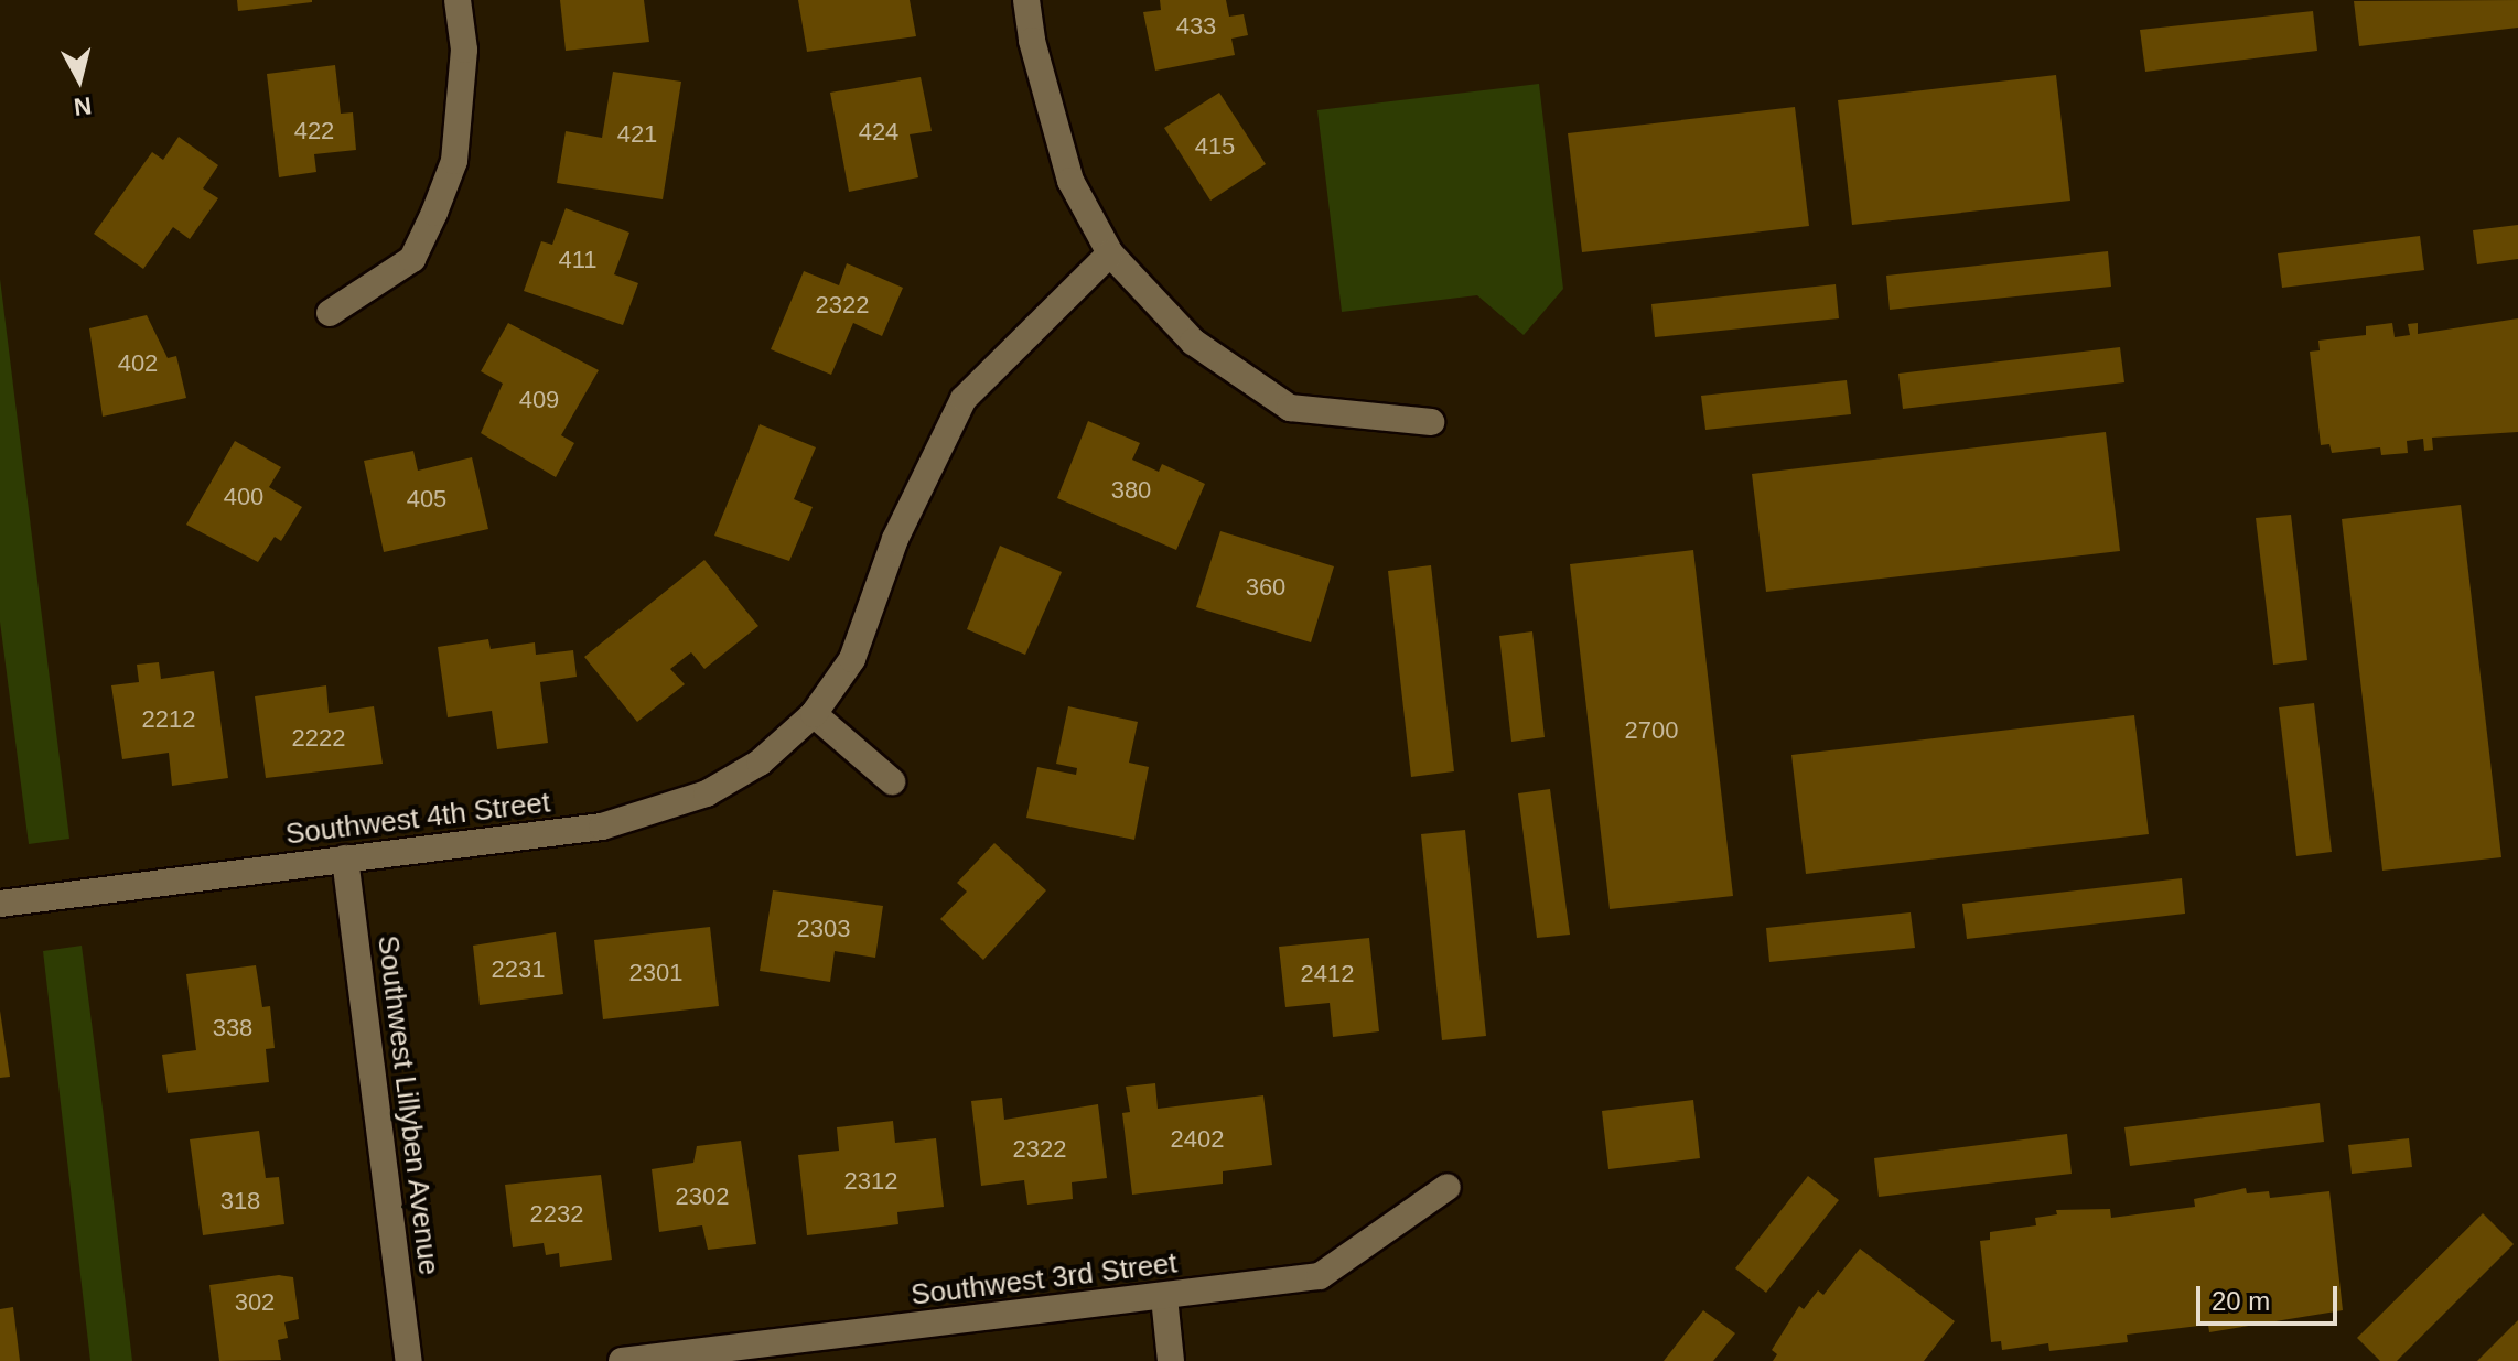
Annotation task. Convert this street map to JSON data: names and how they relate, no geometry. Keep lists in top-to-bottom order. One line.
{"streets":{"street":["Southwest 4th Street","Southwest Lillyben Avenue","Southwest 3rd Street"]},"crossings":[["Southwest 4th Street","Southwest Lillyben Avenue"]],"house_numbers":["433","422","424","421","415","411","2322","402","409","380","400","405","360","2212","2700","2222","2303","2231","2301","2412","338","2402","2322","2312","2302","318","2232","302"],"scale_bar":"20 m","north":"bottom"}
